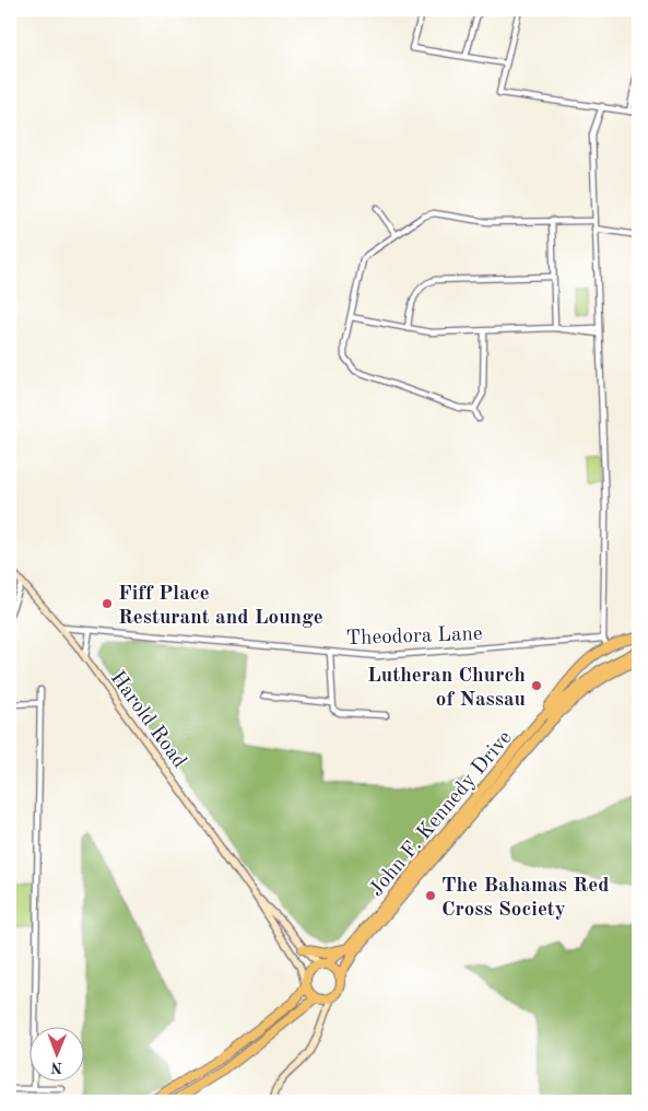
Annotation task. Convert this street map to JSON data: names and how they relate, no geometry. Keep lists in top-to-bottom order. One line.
{"streets":{"highway":["John F. Kennedy Drive"],"main road":["Harold Road"],"street":["Theodora Lane"]},"crossings":[["Theodora Lane","Harold Road"],["Harold Road","John F. Kennedy Drive"]],"places":["Fiff Place Resturant and Lounge","Lutheran Church of Nassau","The Bahamas Red Cross Society"],"north":"bottom"}
